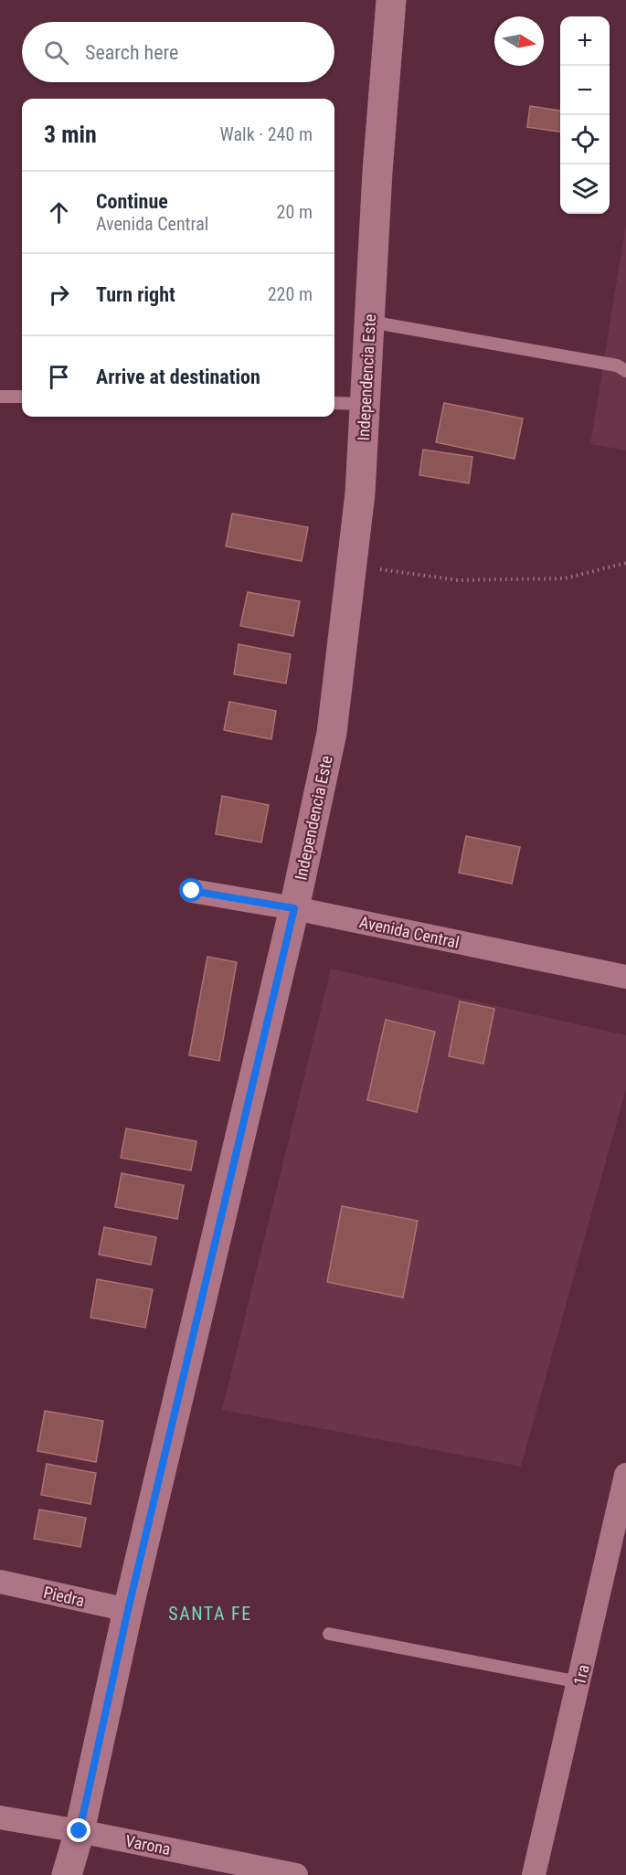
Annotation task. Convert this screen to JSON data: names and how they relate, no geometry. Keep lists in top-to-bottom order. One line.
{"streets":{"main road":["Independencia Este"],"street":["Avenida Central","Piedra","1ra","Varona"]},"crossings":[["Independencia Este","Avenida Central"],["Independencia Este","Piedra"],["Independencia Este","Varona"]],"districts":["SANTA FE"],"north":"right","page":{"map_buttons":["+","−"],"search":"Search here","heading":["3 min","Walk · 240 m"],"list":[["Continue","Avenida Central","20 m"],["Turn right","220 m"],"Arrive at destination"]}}
